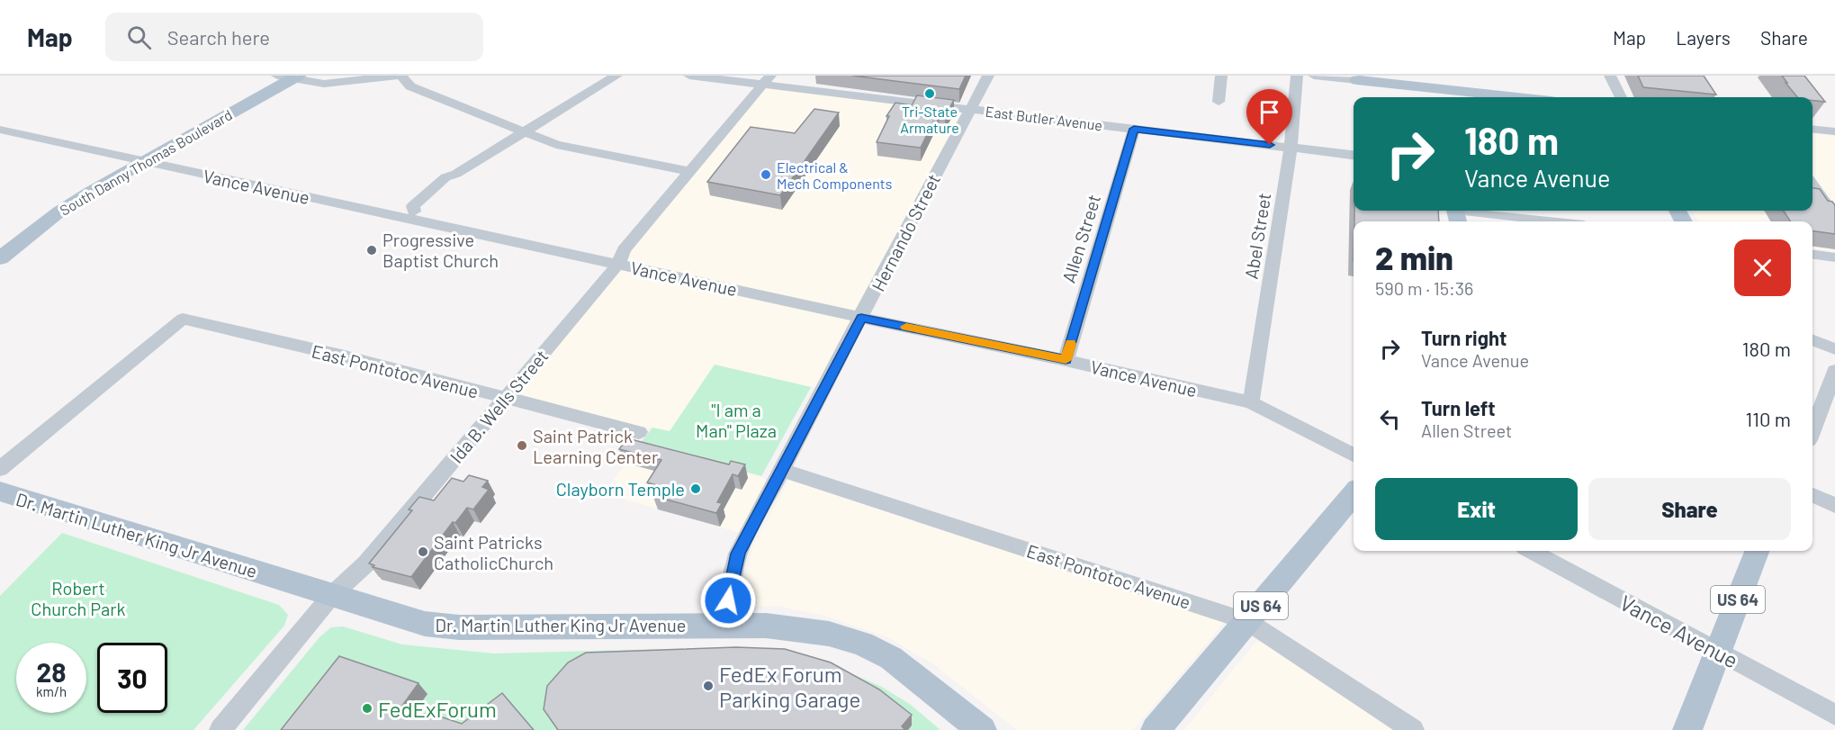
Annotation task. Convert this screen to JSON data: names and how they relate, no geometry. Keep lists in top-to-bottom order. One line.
{"streets":{"main road":["South Danny Thomas Boulevard","Dr. Martin Luther King Jr Avenue","US 64"],"street":["East Butler Avenue","Vance Avenue","Hernando Street","Abel Street","Allen Street","East Pontotoc Avenue","Ida B. Wells Street"]},"crossings":[["East Butler Avenue","Hernando Street"],["East Butler Avenue","Abel Street"],["East Butler Avenue","Allen Street"],["East Butler Avenue","Ida B. Wells Street"],["South Danny Thomas Boulevard","Vance Avenue"],["Vance Avenue","Hernando Street"],["Vance Avenue","Abel Street"],["Vance Avenue","Allen Street"],["Vance Avenue","Ida B. Wells Street"],["Vance Avenue","US 64"],["Hernando Street","East Pontotoc Avenue"],["Hernando Street","Dr. Martin Luther King Jr Avenue"],["East Pontotoc Avenue","Ida B. Wells Street"],["East Pontotoc Avenue","US 64"],["Ida B. Wells Street","Dr. Martin Luther King Jr Avenue"]],"parks":["\"I am a Man\" Plaza","Robert Church Park"],"places":["Tri-State Armature","Electrical & Mech Components","Progressive Baptist Church","Saint Patrick Learning Center","Clayborn Temple","Saint Patricks CatholicChurch","FedEx Forum Parking Garage","FedExForum"],"page":{"header":"Map","search":"Search here","nav":["Map","Layers","Share"],"turn":["180 m","Vance Avenue"],"heading":["2 min","590 m · 15:36"],"list":[{"name":"Turn right","note":"Vance Avenue","value":"180 m"},{"name":"Turn left","note":"Allen Street","value":"110 m"}],"buttons":["Exit","Share"],"speed":"28 km/h","limit":"30"}}
